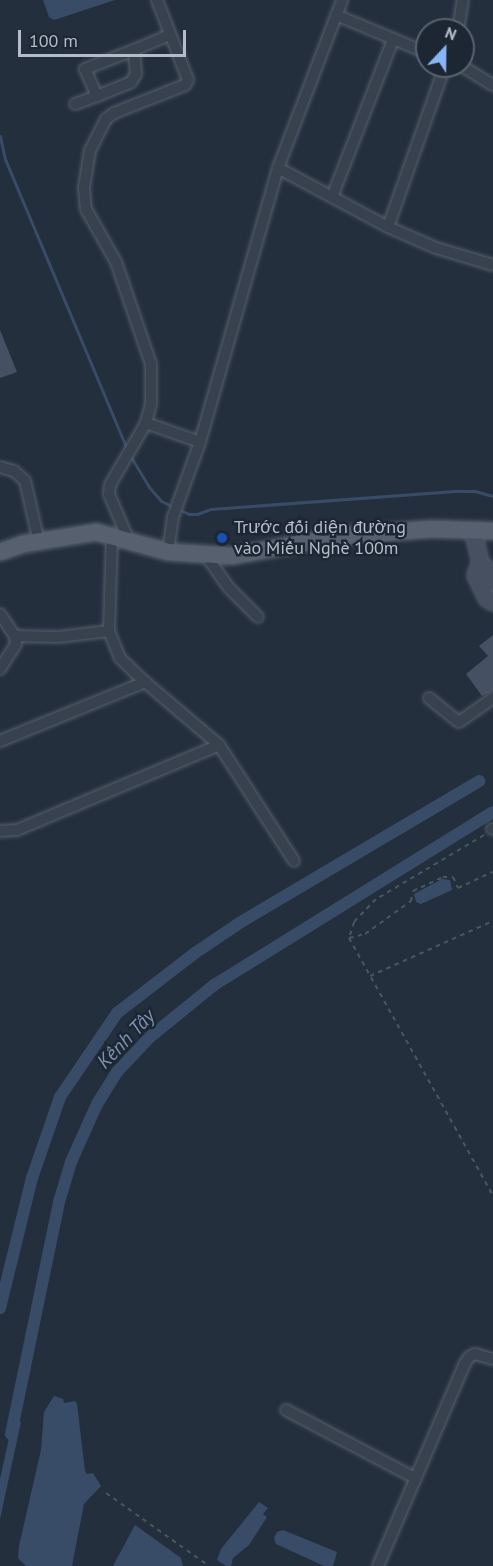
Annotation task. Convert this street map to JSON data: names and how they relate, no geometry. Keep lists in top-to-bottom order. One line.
{"water":["Kênh Tây"],"places":["Trước đối diện đường vào Miếu Nghè 100m"],"scale_bar":"100 m","north":"top"}
